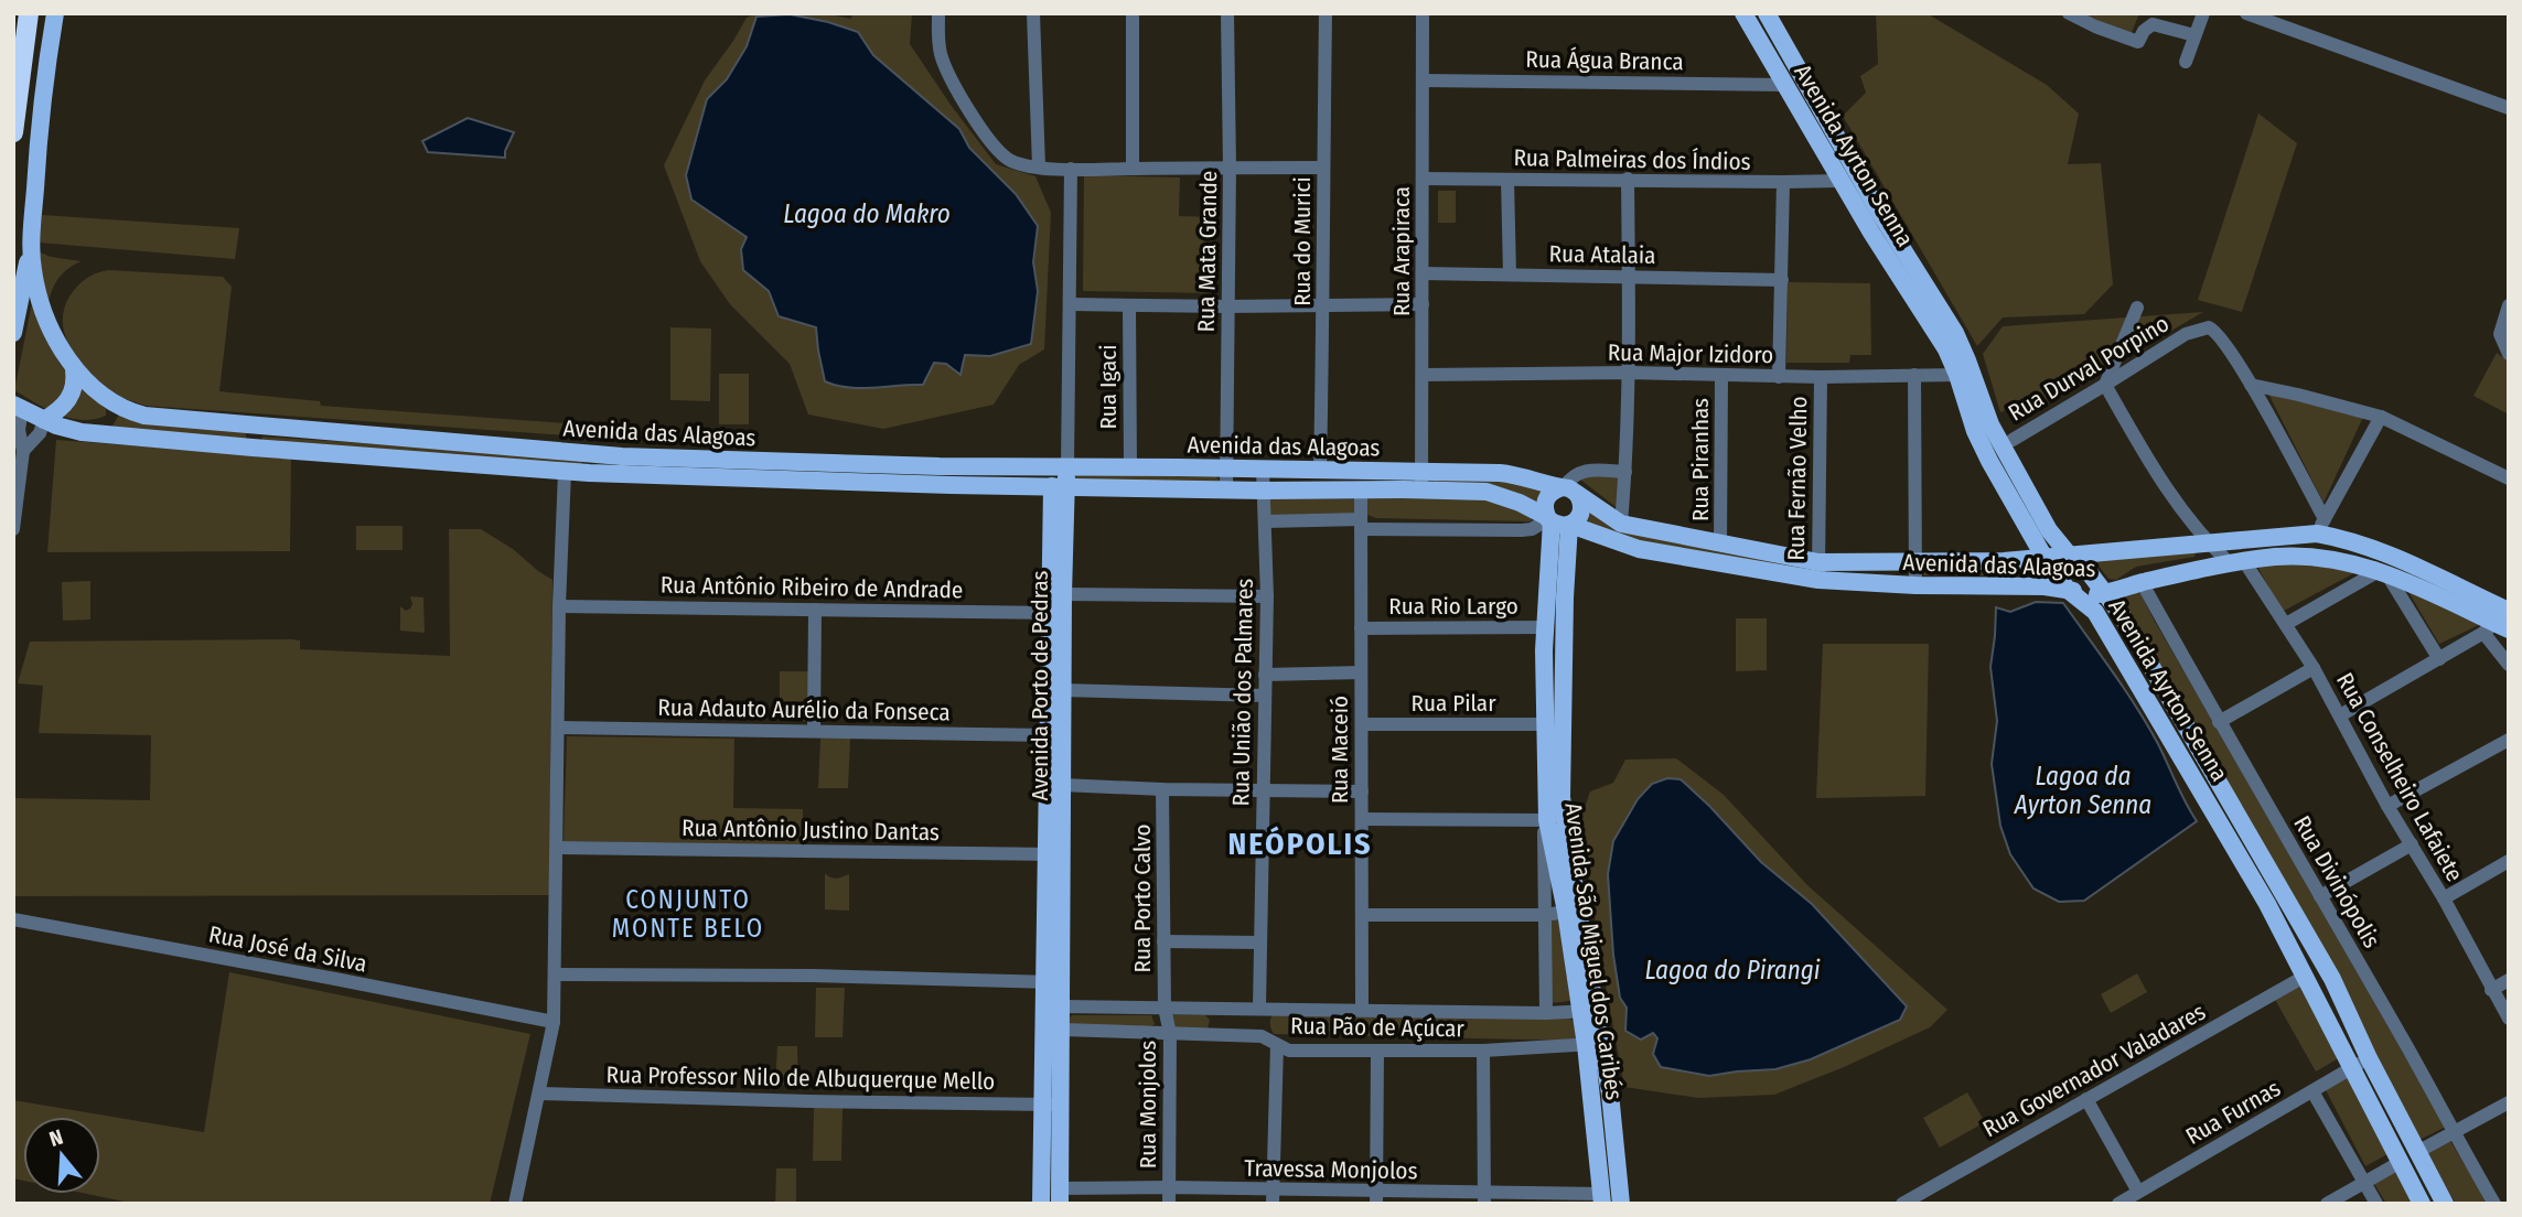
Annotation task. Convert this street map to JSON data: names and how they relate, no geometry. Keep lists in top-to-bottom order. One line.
{"streets":{"main road":["Avenida Ayrton Senna","Avenida das Alagoas","Avenida Porto de Pedras","Avenida São Miguel dos Caribés"],"street":["Rua Água Branca","Rua Palmeiras dos Índios","Rua do Murici","Rua Mata Grande","Rua Arapiraca","Rua Atalaia","Rua Major Izidoro","Rua Durval Porpino","Rua Igaci","Rua Piranhas","Rua Fernão Velho","Rua Antônio Ribeiro de Andrade","Rua Rio Largo","Rua União dos Palmares","Rua Pilar","Rua Adauto Aurélio da Fonseca","Rua Maceió","Rua Conselheiro Lafaiete","Rua Antônio Justino Dantas","Rua Divinópolis","Rua Porto Calvo","Rua José da Silva","Rua Pão de Açúcar","Rua Governador Valadares","Rua Professor Nilo de Albuquerque Mello","Rua Monjolos","Rua Furnas","Travessa Monjolos"]},"crossings":[["Rua Água Branca","Avenida Ayrton Senna"],["Rua Água Branca","Rua Arapiraca"],["Avenida Ayrton Senna","Rua Palmeiras dos Índios"],["Avenida Ayrton Senna","Rua Major Izidoro"],["Avenida Ayrton Senna","Avenida das Alagoas"],["Avenida Ayrton Senna","Rua Governador Valadares"],["Avenida Ayrton Senna","Rua Furnas"],["Rua Palmeiras dos Índios","Rua Arapiraca"],["Rua do Murici","Avenida das Alagoas"],["Rua Mata Grande","Avenida das Alagoas"],["Rua Arapiraca","Rua Atalaia"],["Rua Arapiraca","Rua Major Izidoro"],["Rua Arapiraca","Avenida das Alagoas"],["Rua Major Izidoro","Rua Piranhas"],["Rua Major Izidoro","Rua Fernão Velho"],["Rua Durval Porpino","Rua Conselheiro Lafaiete"],["Rua Igaci","Avenida das Alagoas"],["Avenida das Alagoas","Rua Piranhas"],["Avenida das Alagoas","Rua Fernão Velho"],["Avenida das Alagoas","Avenida Porto de Pedras"],["Avenida das Alagoas","Rua União dos Palmares"],["Avenida das Alagoas","Rua Maceió"],["Avenida das Alagoas","Rua Conselheiro Lafaiete"],["Avenida das Alagoas","Rua Divinópolis"],["Avenida das Alagoas","Avenida São Miguel dos Caribés"],["Rua Antônio Ribeiro de Andrade","Avenida Porto de Pedras"],["Rua Rio Largo","Rua Maceió"],["Rua Rio Largo","Avenida São Miguel dos Caribés"],["Avenida Porto de Pedras","Rua Adauto Aurélio da Fonseca"],["Avenida Porto de Pedras","Rua Antônio Justino Dantas"],["Avenida Porto de Pedras","Rua Pão de Açúcar"],["Avenida Porto de Pedras","Rua Professor Nilo de Albuquerque Mello"],["Avenida Porto de Pedras","Travessa Monjolos"],["Rua União dos Palmares","Rua Pão de Açúcar"],["Rua Pilar","Rua Maceió"],["Rua Pilar","Avenida São Miguel dos Caribés"],["Rua Maceió","Rua Pão de Açúcar"],["Rua Porto Calvo","Rua Pão de Açúcar"],["Rua Porto Calvo","Rua Monjolos"],["Avenida São Miguel dos Caribés","Rua Pão de Açúcar"],["Avenida São Miguel dos Caribés","Travessa Monjolos"],["Rua Pão de Açúcar","Rua Monjolos"],["Rua Monjolos","Travessa Monjolos"]],"districts":["NEÓPOLIS","CONJUNTO MONTE BELO"],"water":["Lagoa do Makro","Lagoa da Ayrton Senna","Lagoa do Pirangi"],"north":"top"}
